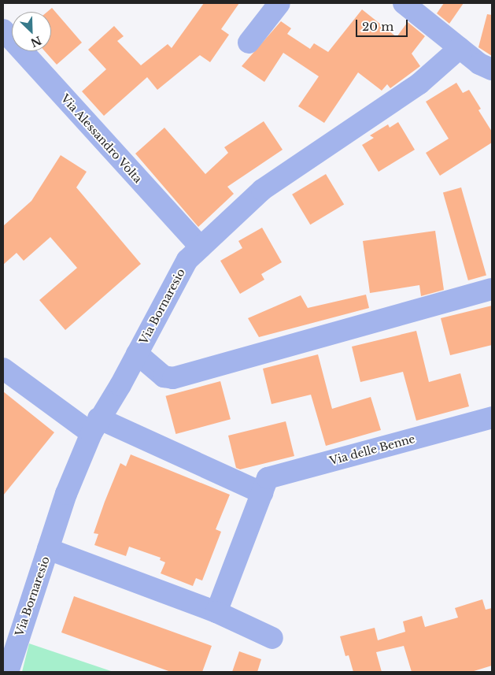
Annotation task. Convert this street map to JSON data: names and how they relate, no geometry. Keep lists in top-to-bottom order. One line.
{"streets":{"street":["Via Alessandro Volta","Via Bornaresio","Via delle Benne"]},"crossings":[["Via Alessandro Volta","Via Bornaresio"]],"scale_bar":"20 m","north":"bottom right"}
